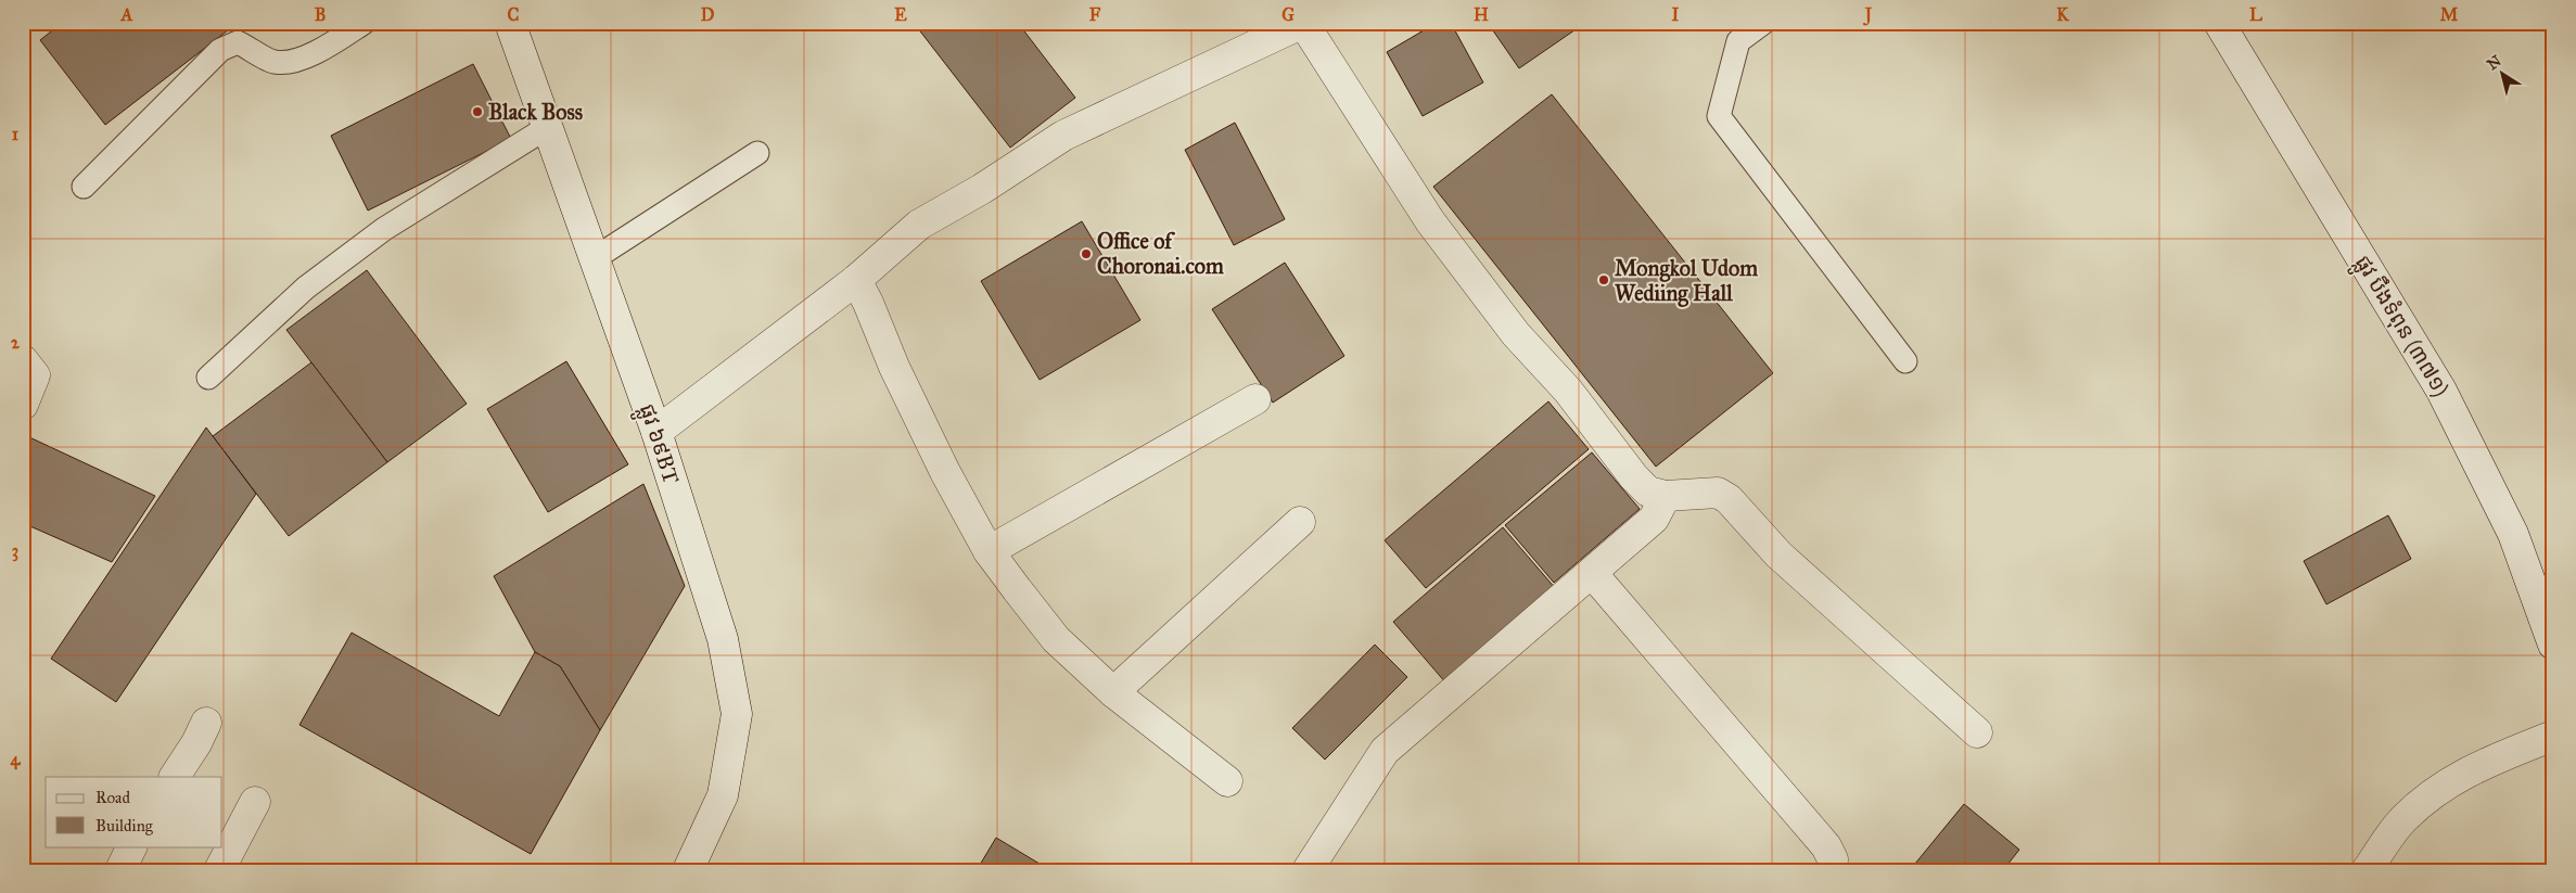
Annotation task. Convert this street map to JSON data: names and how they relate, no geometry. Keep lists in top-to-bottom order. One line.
{"streets":{"street":["ផ្លូវ បឹងទំពុន (៣៧១)","ផ្លូវ ៦៩BT"]},"places":["Black Boss","Office of Choronai.com","Mongkol Udom Wediing Hall"],"legend":["Road","Building"],"north":"top left","grid":{"columns":["A","B","C","D","E","F","G","H","I","J","K","L","M"],"rows":["1","2","3","4"]}}
